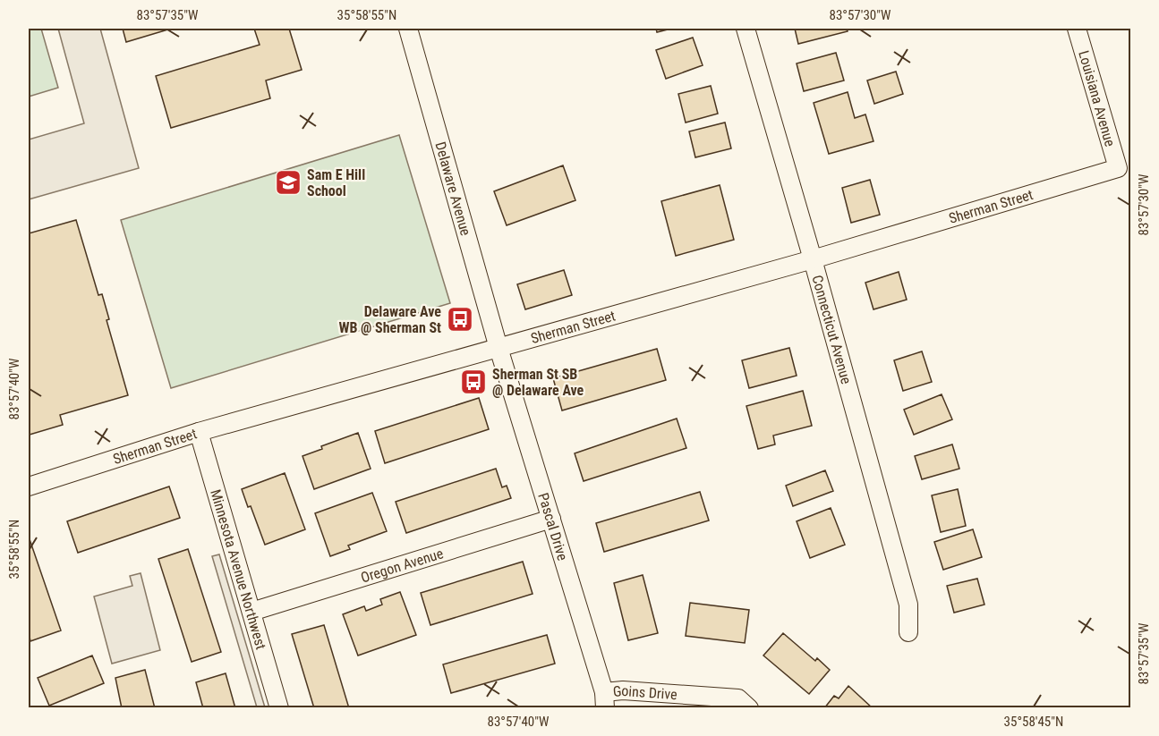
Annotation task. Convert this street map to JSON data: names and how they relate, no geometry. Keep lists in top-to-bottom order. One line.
{"streets":{"street":["Louisiana Avenue","Delaware Avenue","Sherman Street","Connecticut Avenue","Pascal Drive","Oregon Avenue","Minnesota Avenue Northwest","Goins Drive"]},"crossings":[["Louisiana Avenue","Sherman Street"],["Delaware Avenue","Sherman Street"],["Delaware Avenue","Pascal Drive"],["Sherman Street","Connecticut Avenue"],["Sherman Street","Pascal Drive"],["Sherman Street","Minnesota Avenue Northwest"],["Pascal Drive","Oregon Avenue"],["Pascal Drive","Goins Drive"],["Oregon Avenue","Minnesota Avenue Northwest"]],"places":{"school or university":["Sam E Hill School"],"bus stop":["Delaware Ave WB @ Sherman St","Sherman St SB @ Delaware Ave"]},"coordinates":["83°57'35\"W","35°58'55\"N","83°57'30\"W","83°57'40\"W","35°58'45\"N"]}
